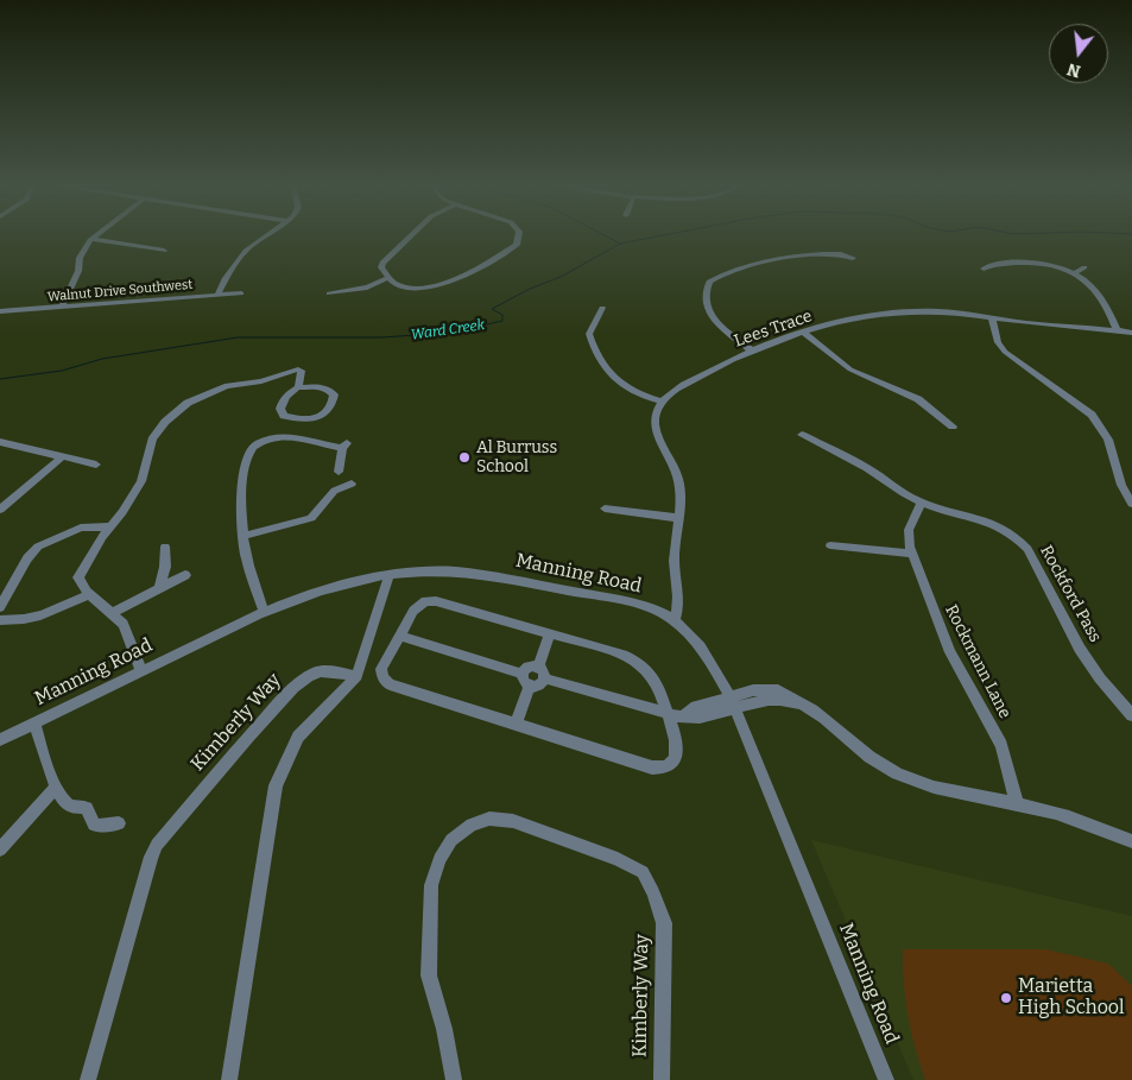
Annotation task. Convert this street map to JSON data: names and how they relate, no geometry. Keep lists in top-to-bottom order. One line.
{"streets":{"street":["Walnut Drive Southwest","Lees Trace","Manning Road","Rockford Pass","Rockmann Lane","Kimberly Way"]},"crossings":[["Rockford Pass","Rockmann Lane"]],"water":["Ward Creek"],"places":["Al Burruss School","Marietta High School"],"north":"bottom"}
